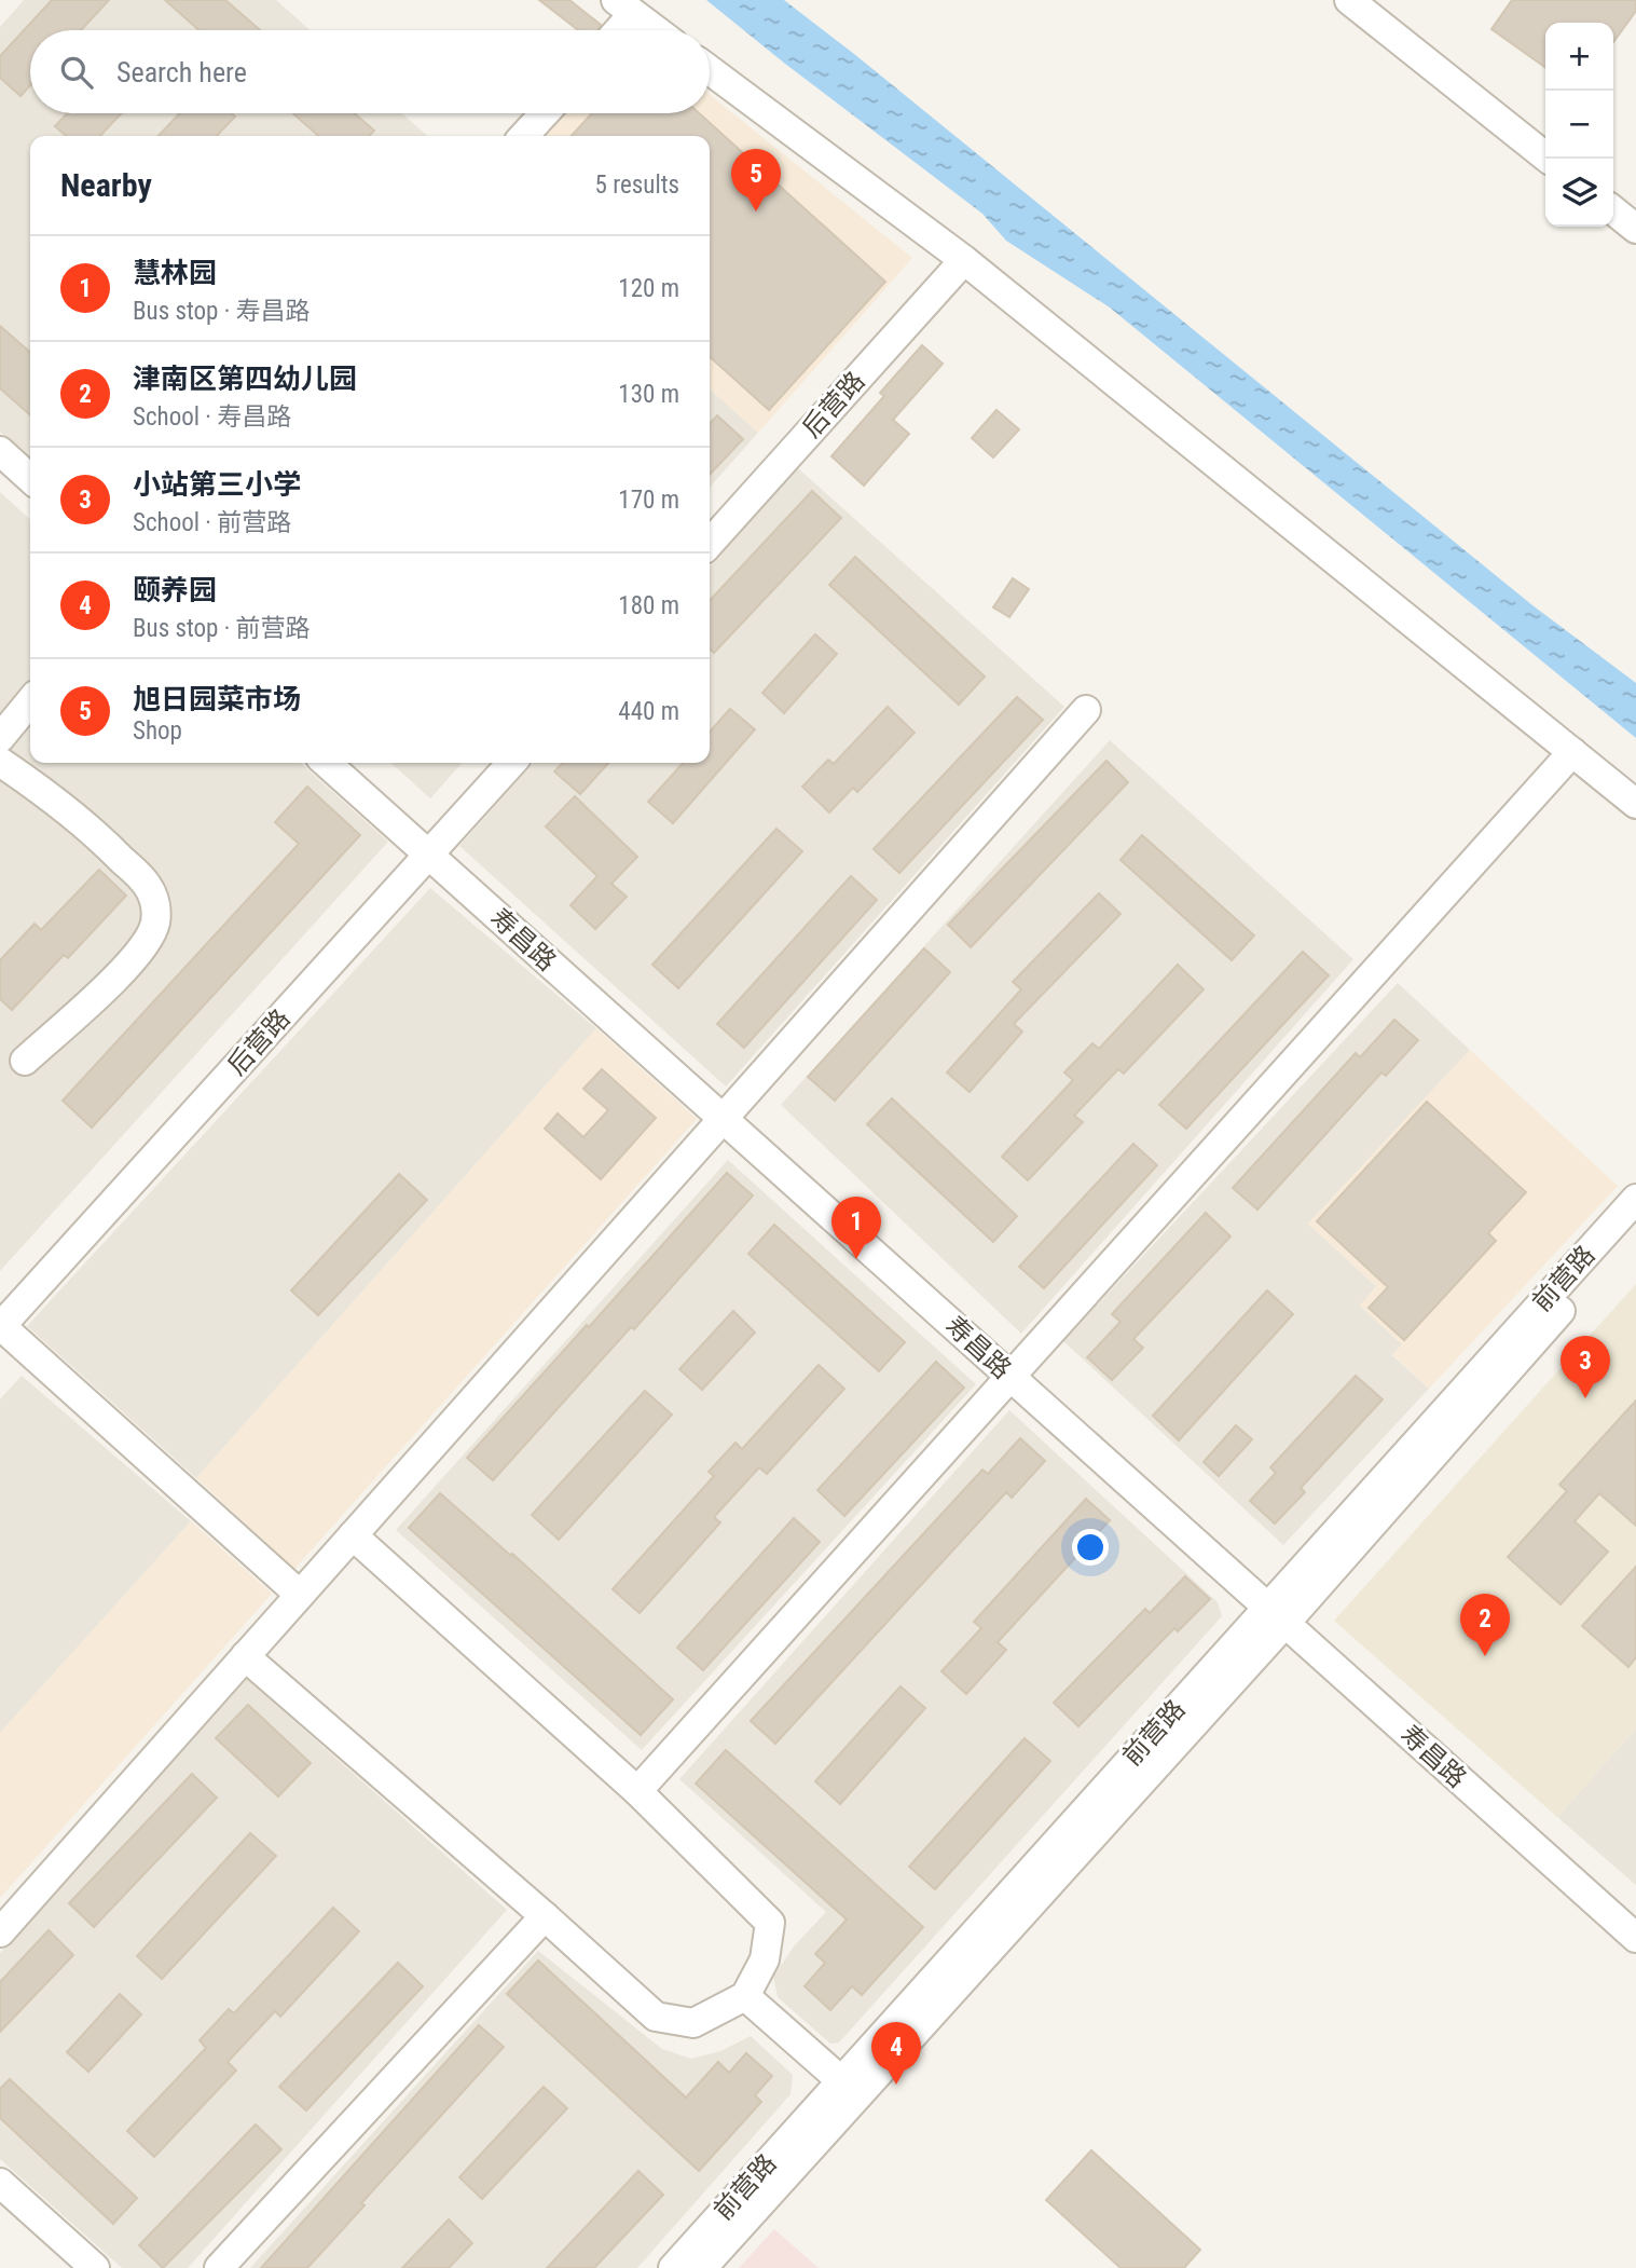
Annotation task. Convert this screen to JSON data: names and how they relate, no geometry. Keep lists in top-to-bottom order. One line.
{"streets":{"street":["后营路","寿昌路","前营路"]},"crossings":[["后营路","寿昌路"],["寿昌路","前营路"]],"page":{"map_buttons":["+","−"],"search":"Search here","heading":["Nearby","5 results"],"pins":["5","1","3","2","4"],"list":[{"mark":"1","name":"慧林园","note":"Bus stop · 寿昌路","value":"120 m"},{"mark":"2","name":"津南区第四幼儿园","note":"School · 寿昌路","value":"130 m"},{"mark":"3","name":"小站第三小学","note":"School · 前营路","value":"170 m"},{"mark":"4","name":"颐养园","note":"Bus stop · 前营路","value":"180 m"},{"mark":"5","name":"旭日园菜市场","note":"Shop","value":"440 m"}]}}
